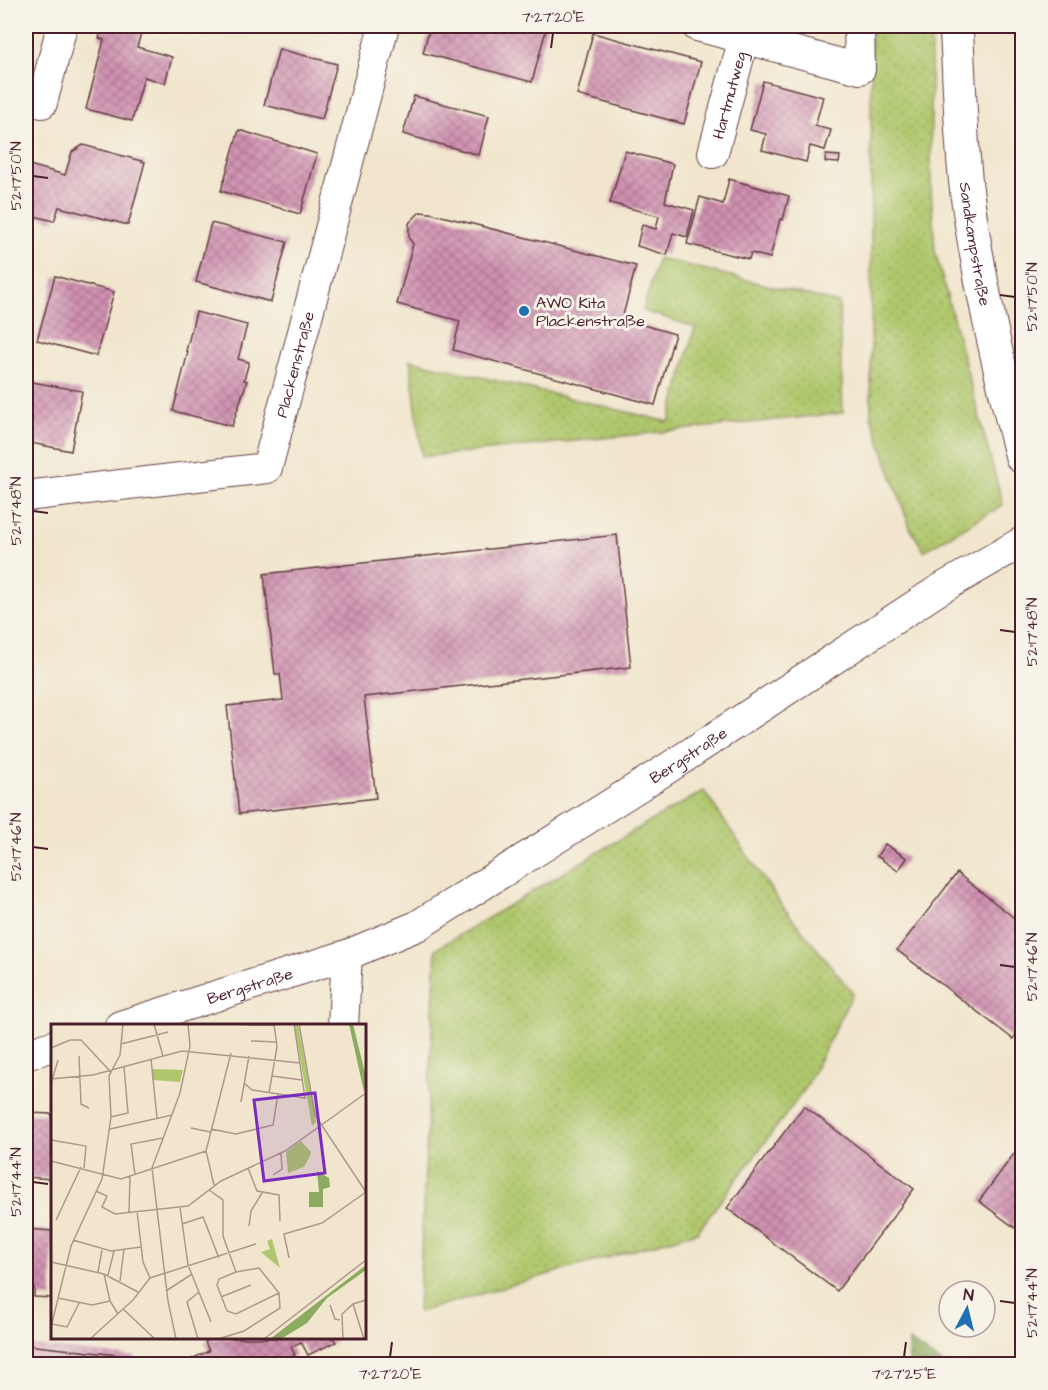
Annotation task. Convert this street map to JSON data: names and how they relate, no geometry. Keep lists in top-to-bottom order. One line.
{"streets":{"street":["Hartmutweg","Sandkampstraße","Plackenstraße","Bergstraße"]},"places":["AWO Kita Plackenstraße"],"north":"top","coordinates":["7°27'20\"E","52°17'50\"N","52°17'48\"N","52°17'46\"N","52°17'44\"N","7°27'25\"E"]}
